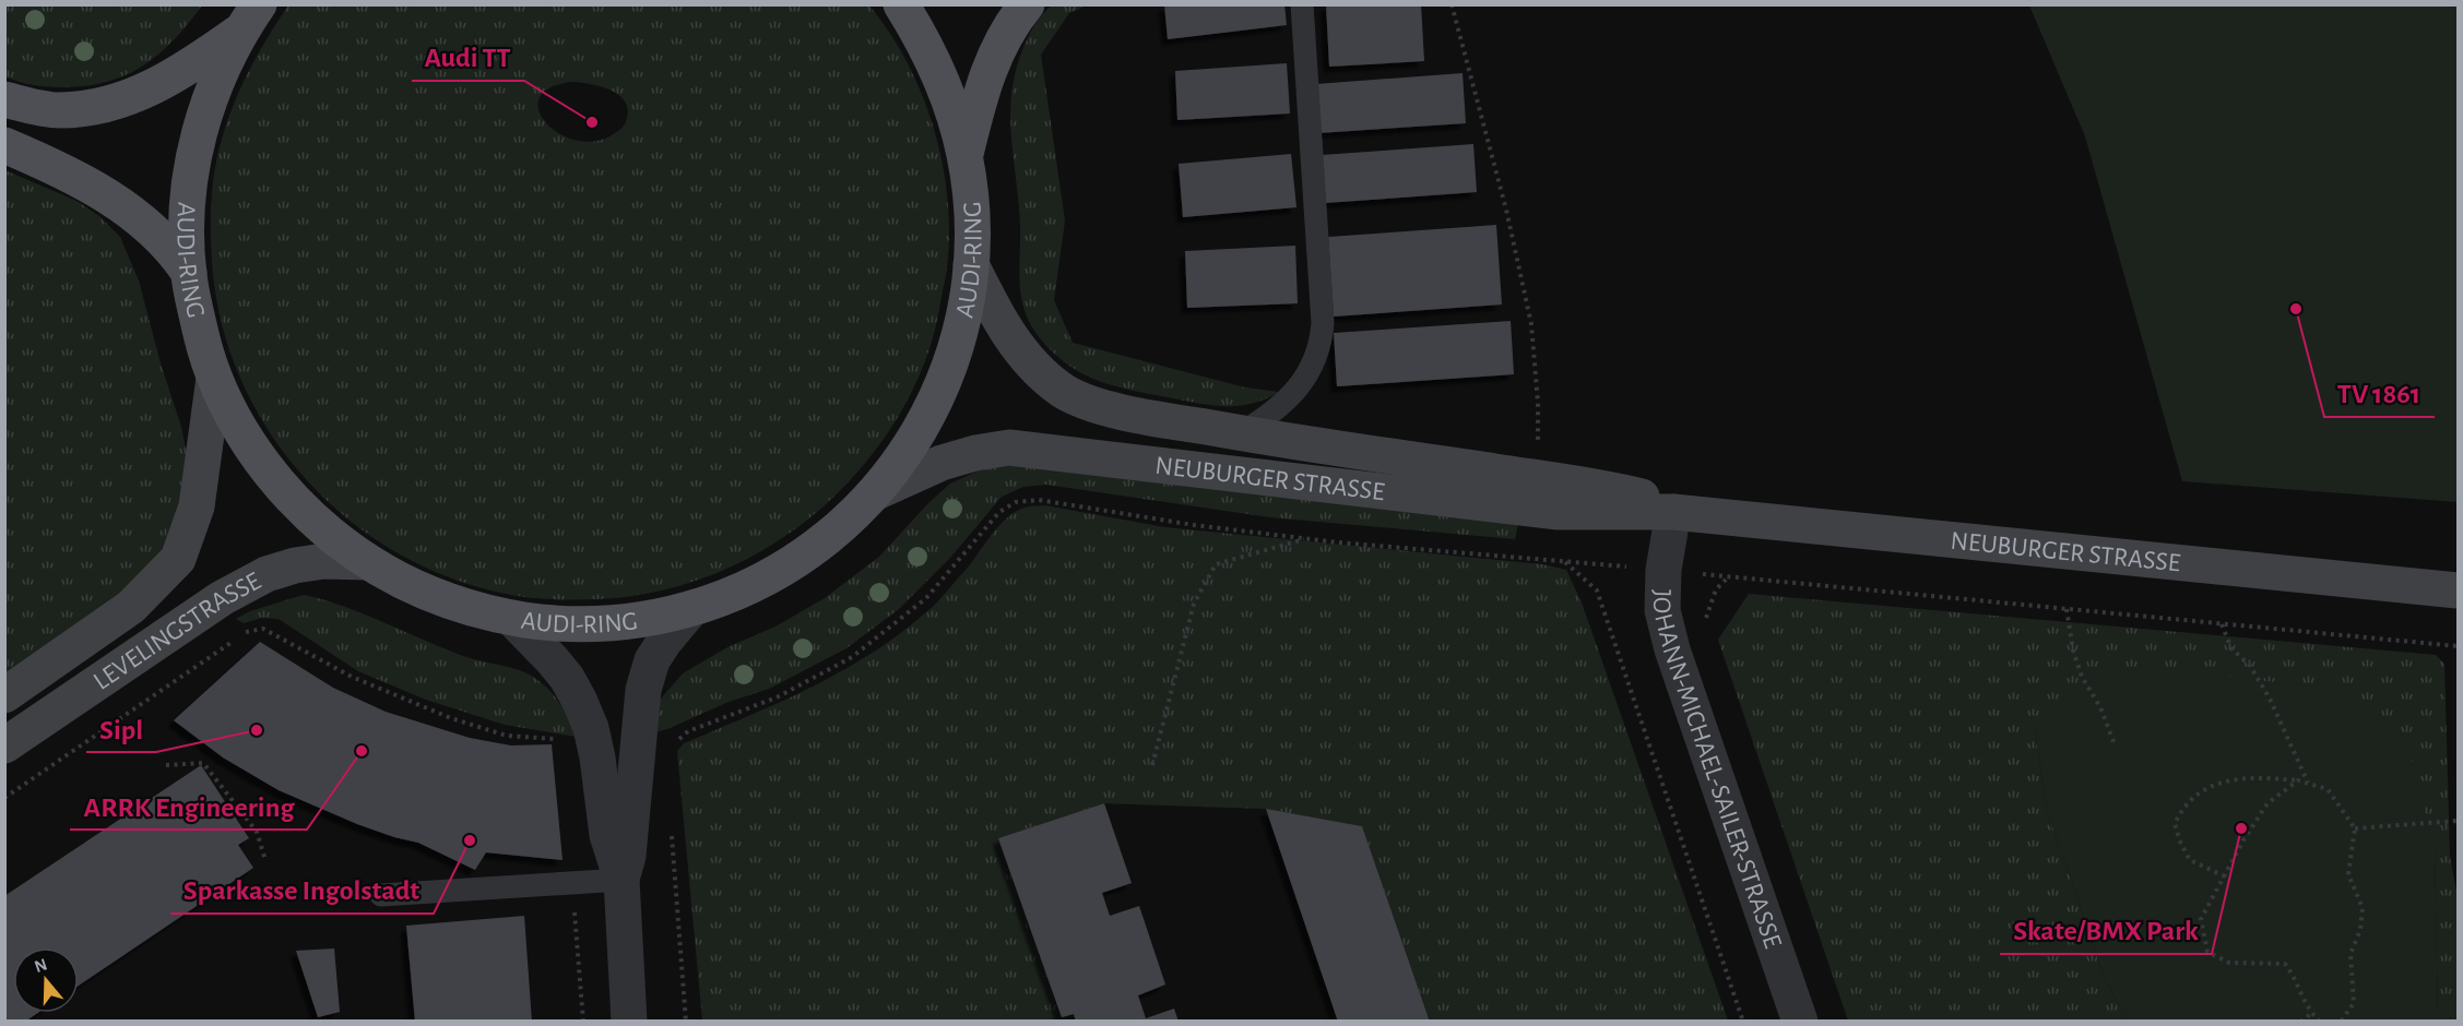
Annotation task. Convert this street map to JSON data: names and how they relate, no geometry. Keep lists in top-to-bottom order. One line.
{"streets":{"main road":["AUDI-RING","NEUBURGER STRASSE","LEVELINGSTRASSE"],"street":["JOHANN-MICHAEL-SAILER-STRASSE"]},"crossings":[["AUDI-RING","NEUBURGER STRASSE"],["AUDI-RING","LEVELINGSTRASSE"],["NEUBURGER STRASSE","JOHANN-MICHAEL-SAILER-STRASSE"]],"places":["Audi TT","TV 1861","Sipl","ARRK Engineering","Skate/BMX Park","Sparkasse Ingolstadt"],"north":"top"}
